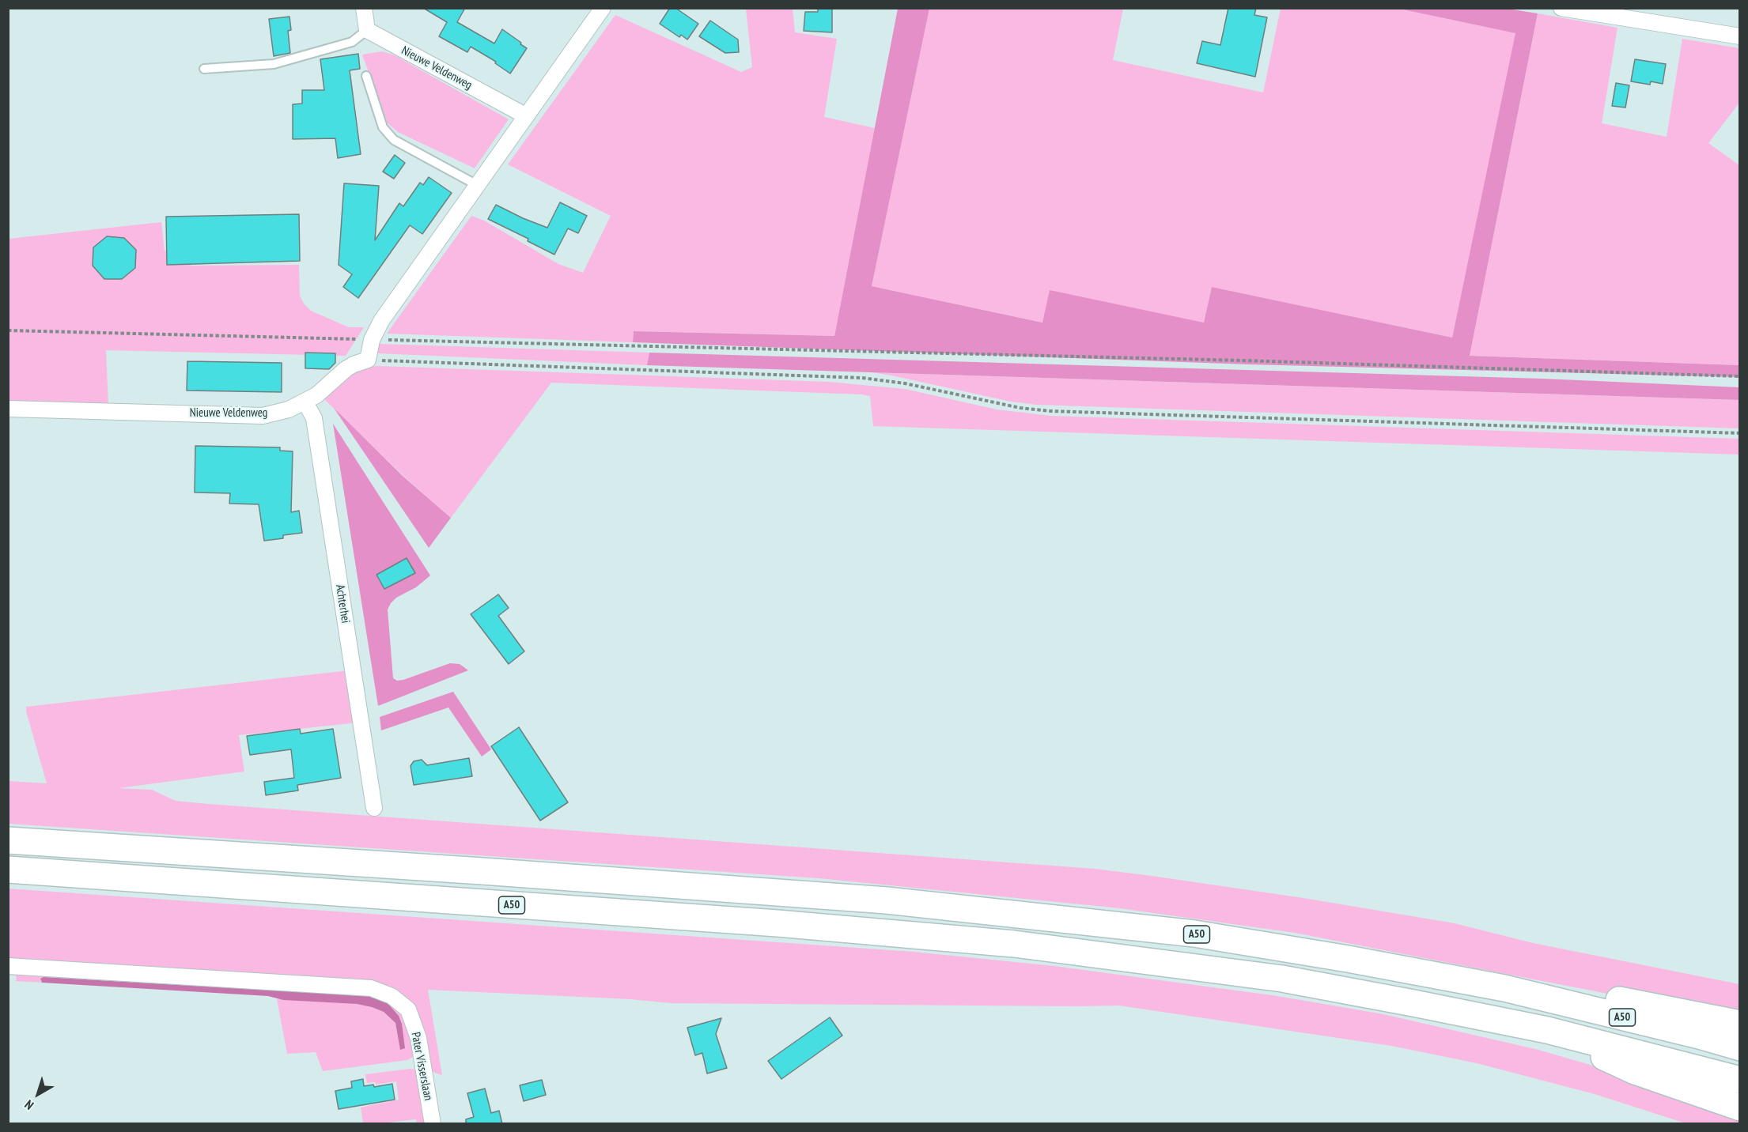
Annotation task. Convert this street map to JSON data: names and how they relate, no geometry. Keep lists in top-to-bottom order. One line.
{"streets":{"highway":["A50"],"street":["Nieuwe Veldenweg","Achterhei","Pater Visserslaan"]},"crossings":[["Nieuwe Veldenweg","Achterhei"]],"north":"bottom left"}
